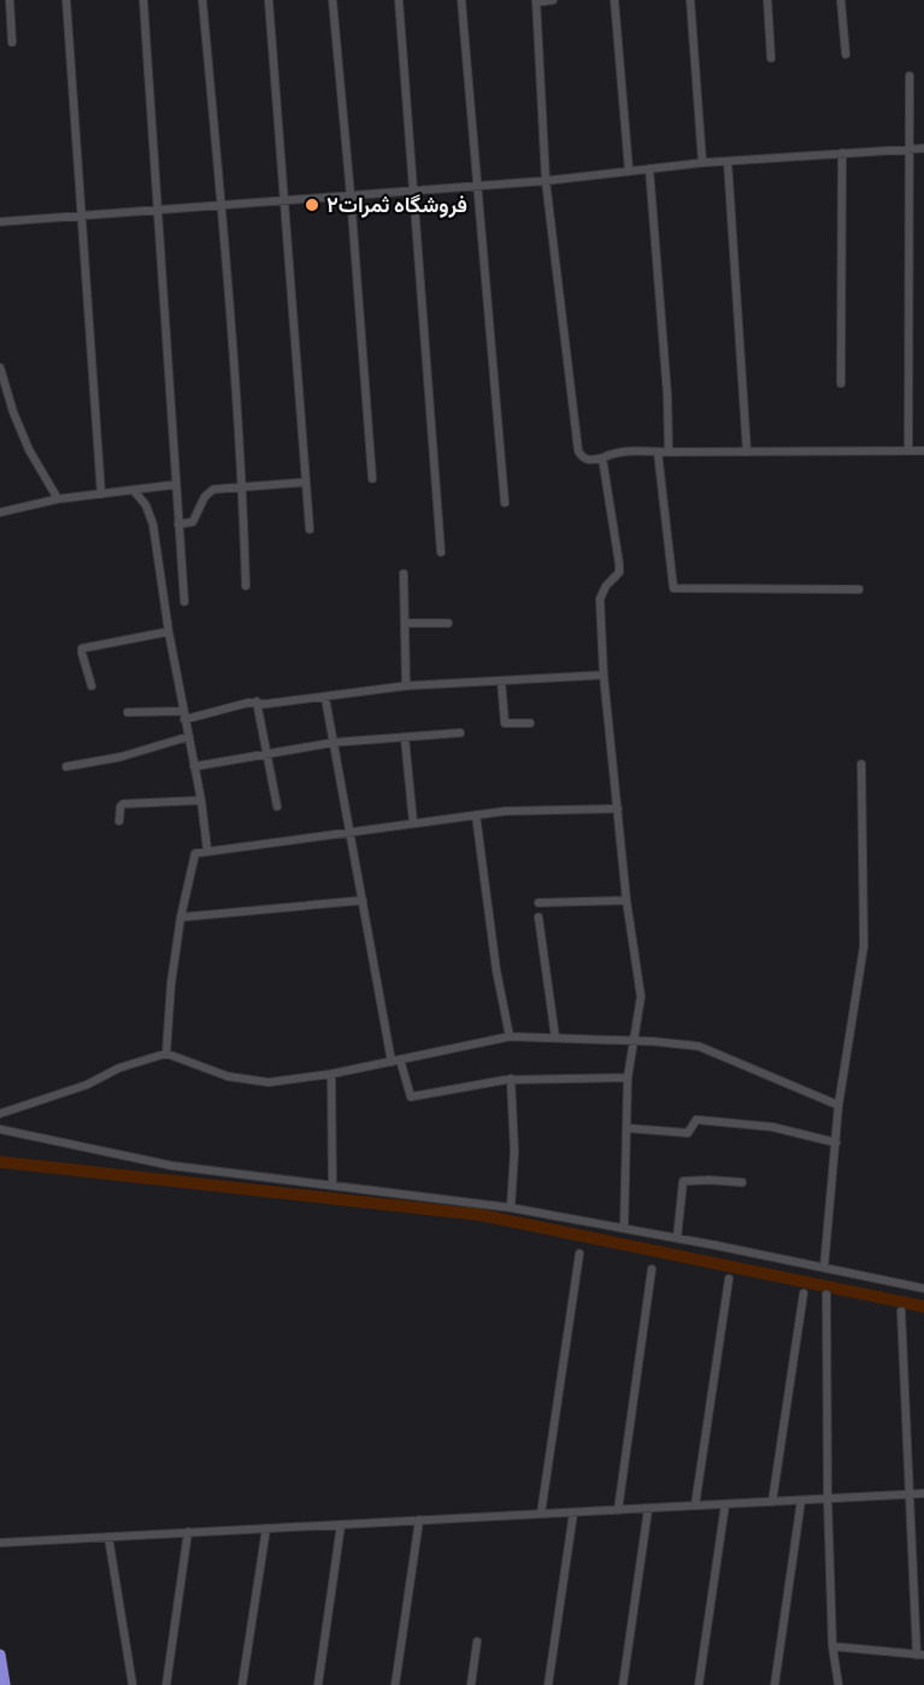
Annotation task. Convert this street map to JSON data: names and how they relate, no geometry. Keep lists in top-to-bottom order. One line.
{"places":["فروشگاه ثمرات٢"]}
